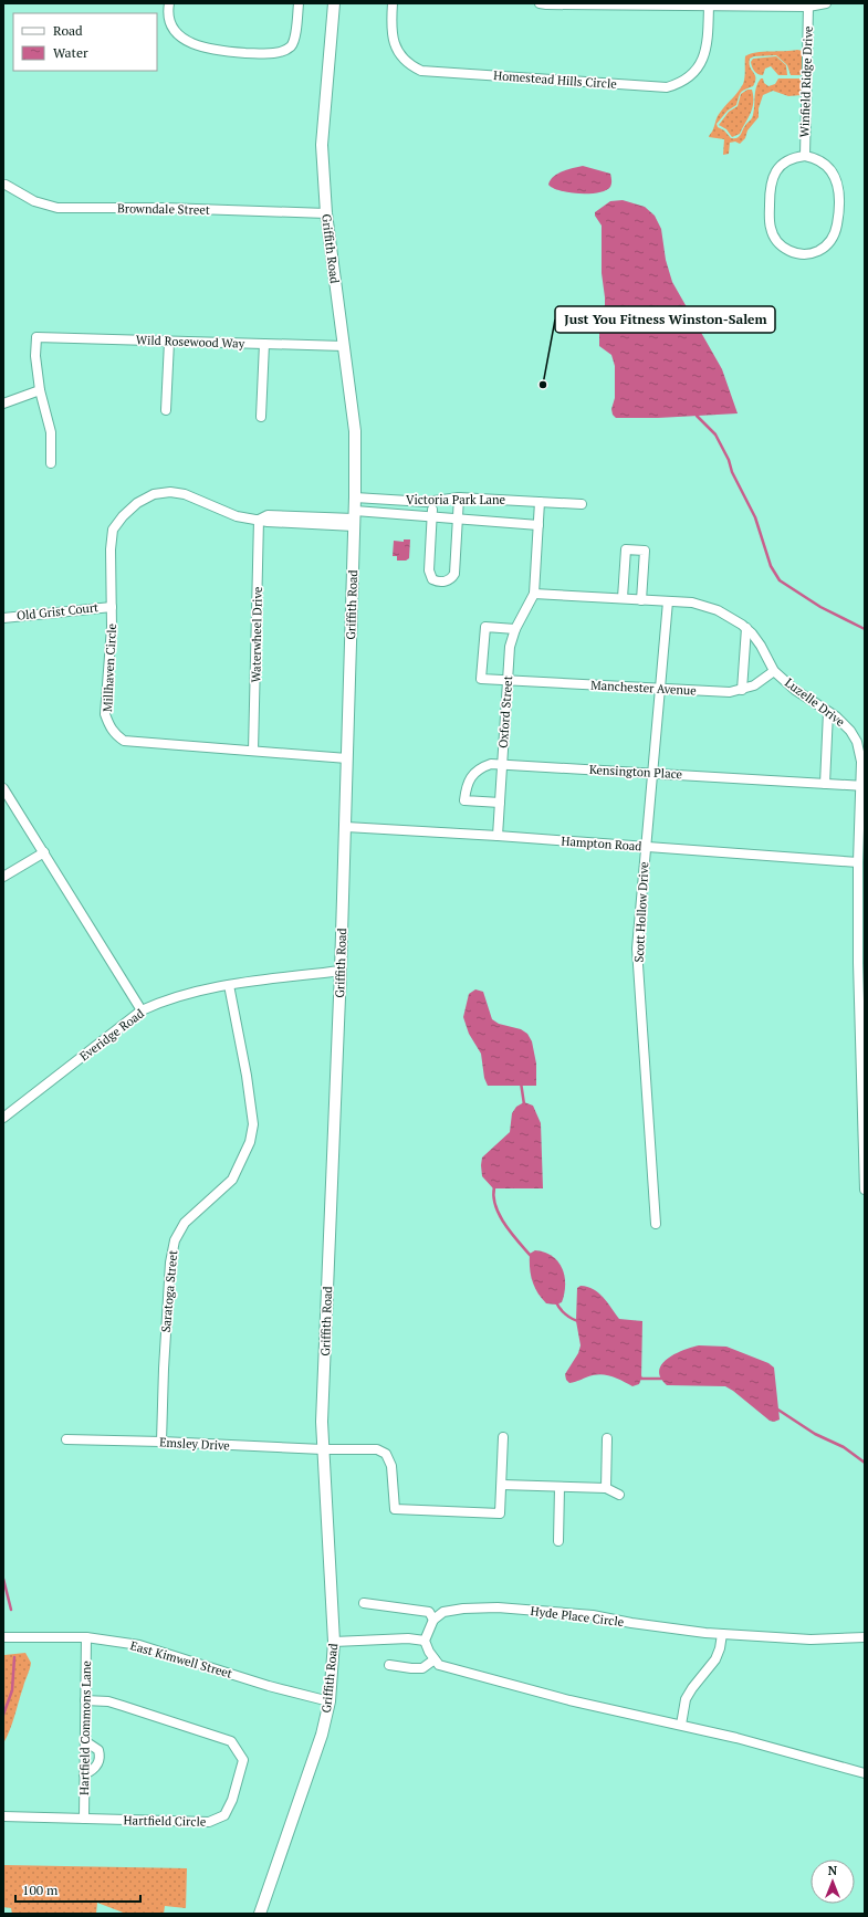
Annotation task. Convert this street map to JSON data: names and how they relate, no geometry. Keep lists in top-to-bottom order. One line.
{"streets":{"street":["Homestead Hills Circle","Winfield Ridge Drive","Browndale Street","Griffith Road","Wild Rosewood Way","Victoria Park Lane","Old Grist Court","Waterwheel Drive","Millhaven Circle","Manchester Avenue","Luzelle Drive","Oxford Street","Kensington Place","Hampton Road","Scott Hollow Drive","Everidge Road","Saratoga Street","Emsley Drive","Hyde Place Circle","East Kimwell Street","Hartfield Commons Lane","Hartfield Circle"]},"crossings":[["Browndale Street","Griffith Road"],["Griffith Road","Wild Rosewood Way"],["Griffith Road","Victoria Park Lane"],["Griffith Road","Millhaven Circle"],["Griffith Road","Hampton Road"],["Griffith Road","Everidge Road"],["Griffith Road","Emsley Drive"],["Griffith Road","East Kimwell Street"],["Victoria Park Lane","Millhaven Circle"],["Old Grist Court","Millhaven Circle"],["Waterwheel Drive","Millhaven Circle"],["Manchester Avenue","Luzelle Drive"],["Manchester Avenue","Oxford Street"],["Manchester Avenue","Scott Hollow Drive"],["Luzelle Drive","Oxford Street"],["Luzelle Drive","Kensington Place"],["Luzelle Drive","Hampton Road"],["Luzelle Drive","Scott Hollow Drive"],["Oxford Street","Kensington Place"],["Oxford Street","Hampton Road"],["Kensington Place","Scott Hollow Drive"],["Hampton Road","Scott Hollow Drive"],["Everidge Road","Saratoga Street"],["Saratoga Street","Emsley Drive"],["East Kimwell Street","Hartfield Commons Lane"],["Hartfield Commons Lane","Hartfield Circle"]],"places":["Just You Fitness Winston-Salem"],"legend":["Road","Water"],"scale_bar":"100 m","north":"top"}
